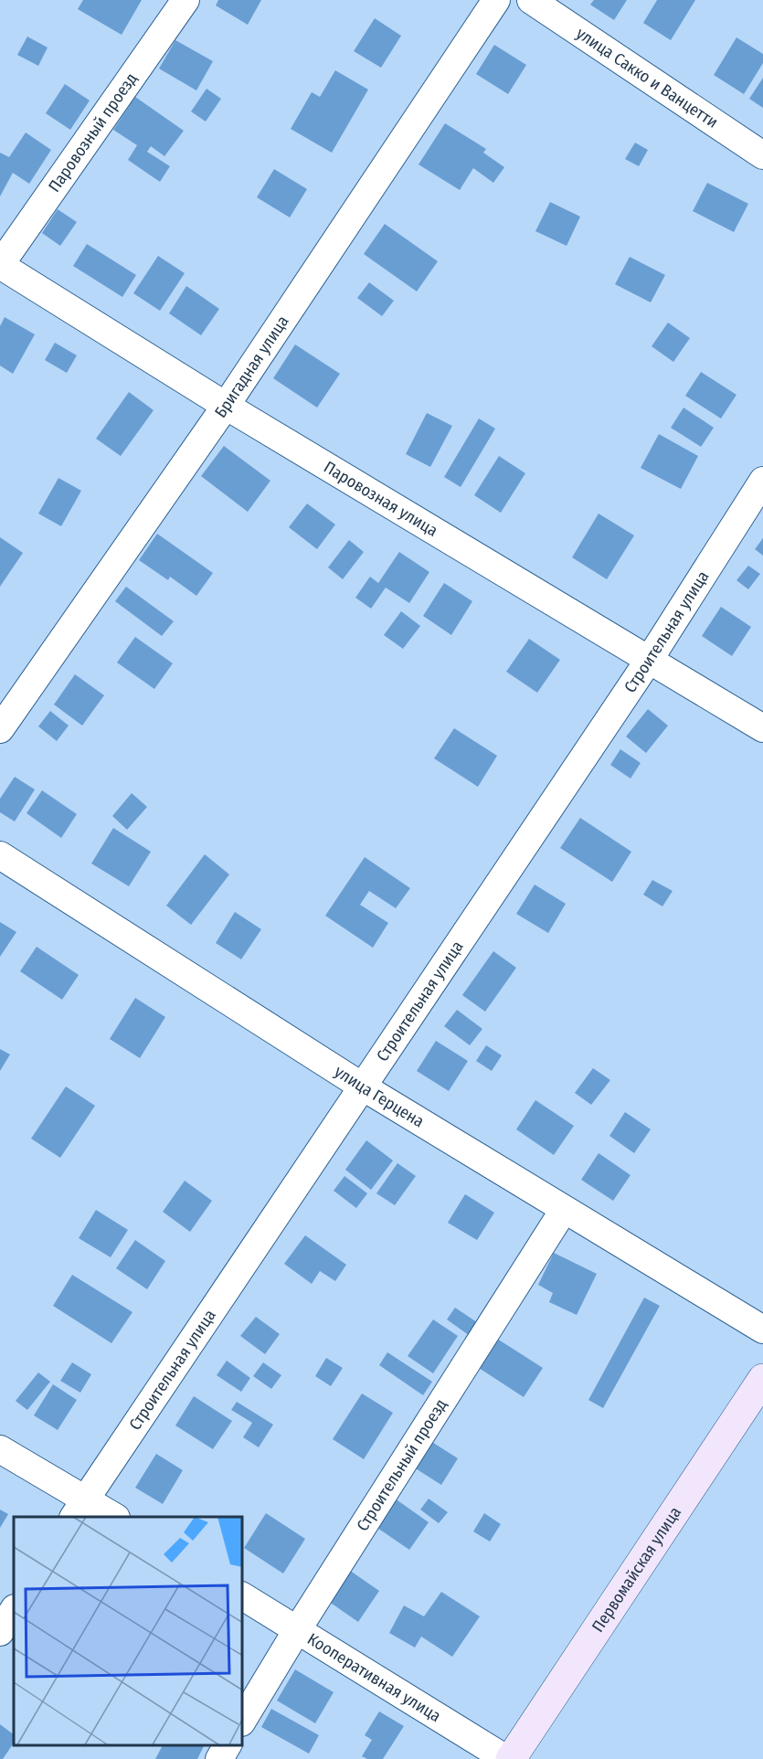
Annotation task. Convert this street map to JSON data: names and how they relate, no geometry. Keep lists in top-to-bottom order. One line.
{"streets":{"street":["улица Сакко и Ванцетти","Паровозный проезд","Бригадная улица","Паровозная улица","Строительная улица","улица Герцена","Строительный проезд","Первомайская улица","Кооперативная улица"]},"crossings":[["Паровозный проезд","Паровозная улица"],["Бригадная улица","Паровозная улица"],["Паровозная улица","Строительная улица"],["Строительная улица","улица Герцена"],["улица Герцена","Строительный проезд"],["Строительный проезд","Кооперативная улица"]]}
